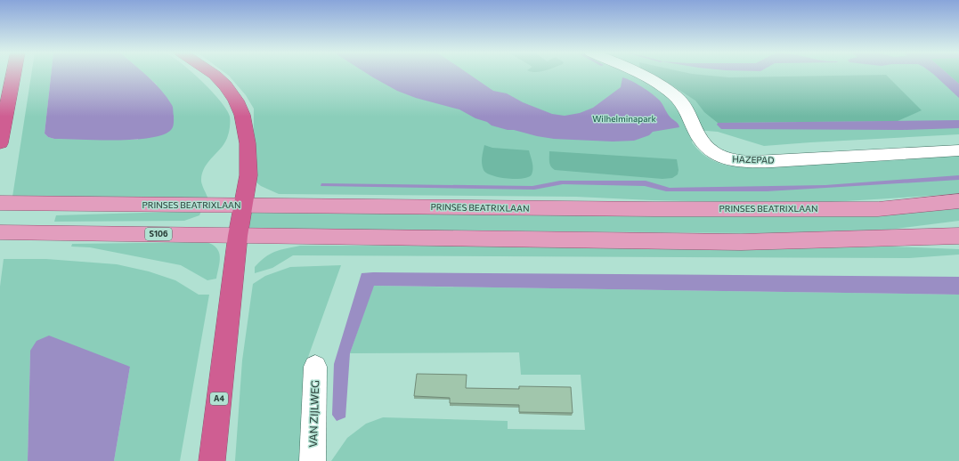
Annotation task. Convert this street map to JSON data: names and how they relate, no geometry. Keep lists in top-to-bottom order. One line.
{"streets":{"highway":["A4"],"main road":["PRINSES BEATRIXLAAN","S106"],"street":["HAZEPAD","VAN ZIJLWEG"]},"crossings":[["PRINSES BEATRIXLAAN","A4"],["S106","A4"]],"parks":["Wilhelminapark"]}
